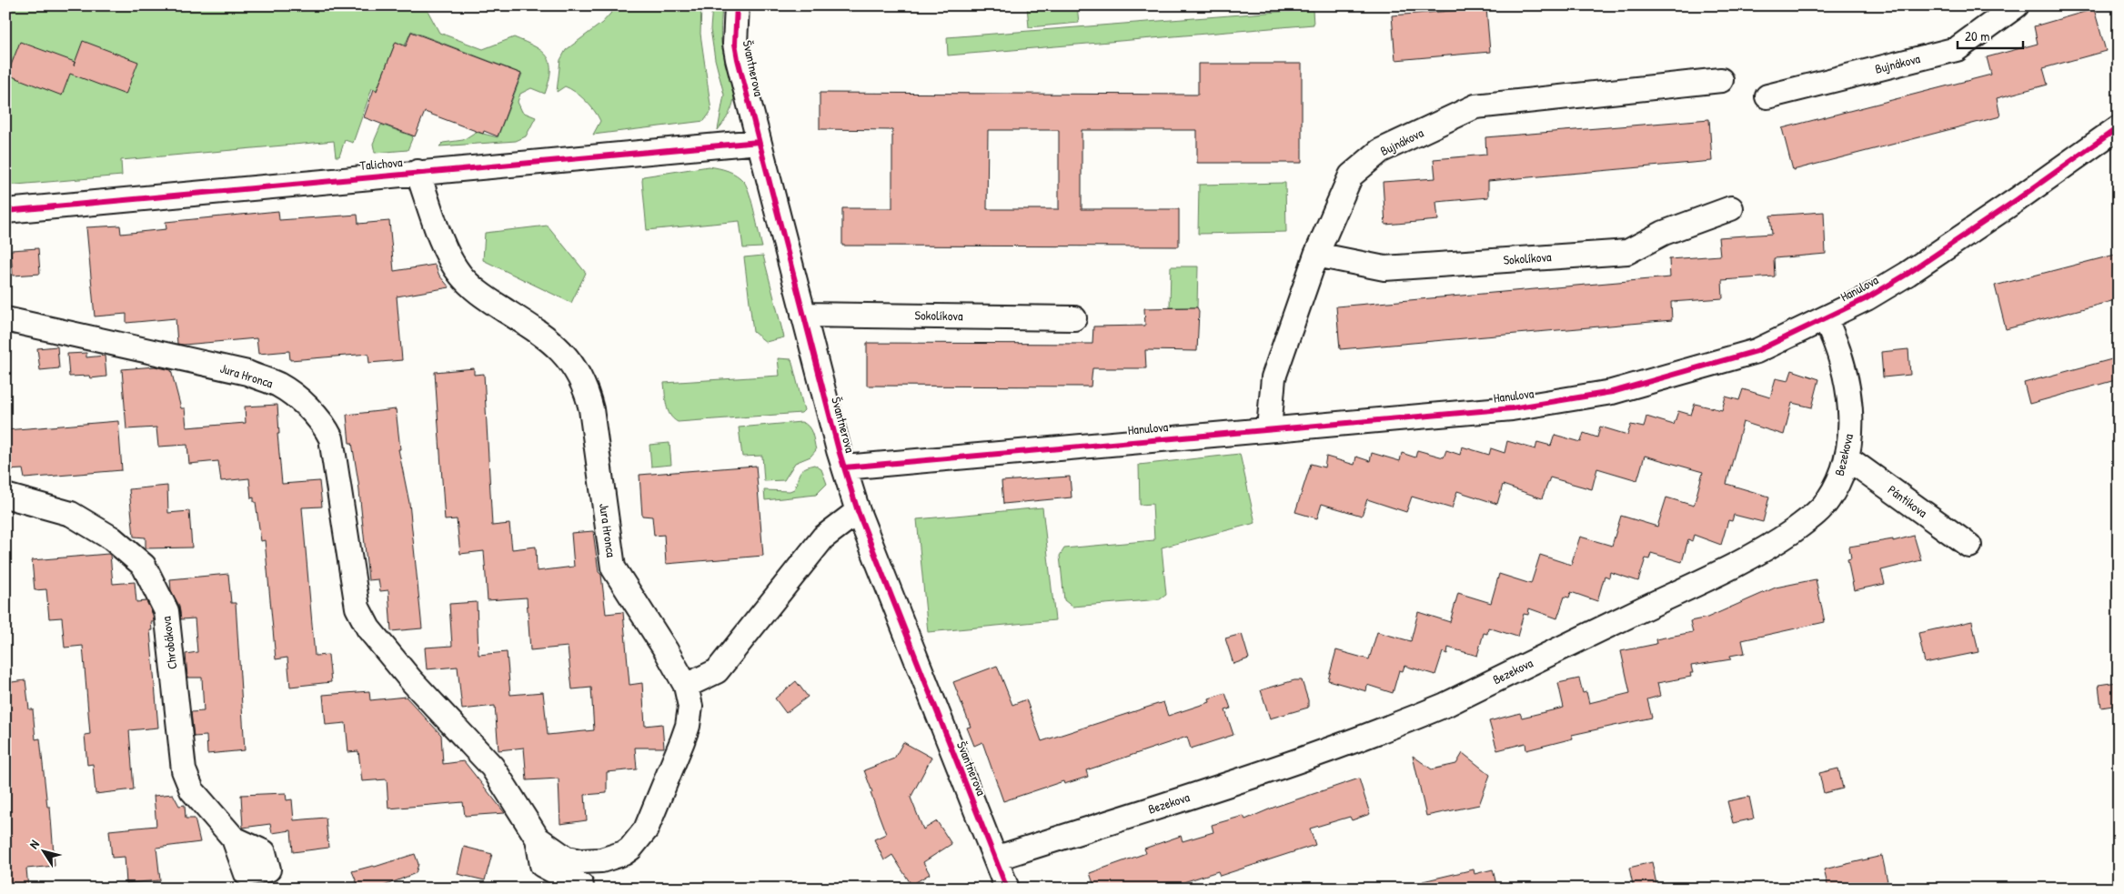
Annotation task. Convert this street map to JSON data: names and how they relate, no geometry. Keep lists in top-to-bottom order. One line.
{"streets":{"street":["Bujnákova","Švantnerova","Talichova","Sokolíkova","Hanulova","Jura Hronca","Bezekova","Pántikova","Chrobákova"]},"crossings":[["Bujnákova","Sokolíkova"],["Bujnákova","Hanulova"],["Švantnerova","Talichova"],["Švantnerova","Sokolíkova"],["Švantnerova","Hanulova"],["Švantnerova","Bezekova"],["Talichova","Jura Hronca"],["Hanulova","Bezekova"],["Bezekova","Pántikova"]],"scale_bar":"20 m","north":"top left"}
